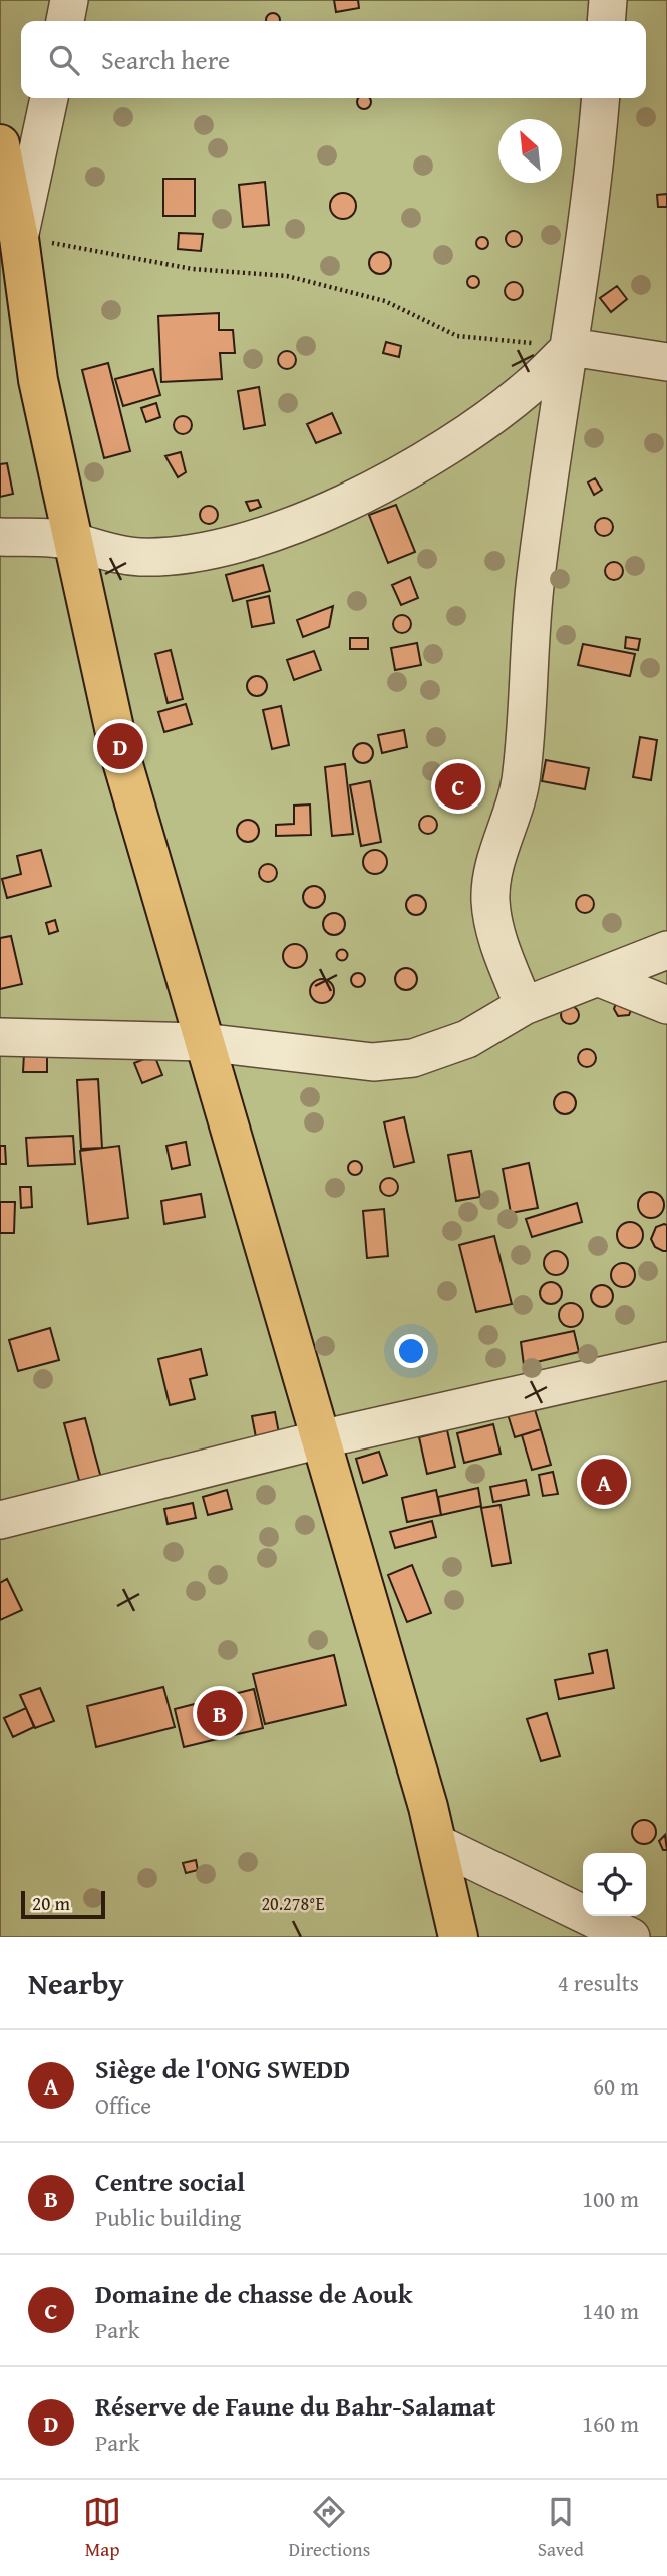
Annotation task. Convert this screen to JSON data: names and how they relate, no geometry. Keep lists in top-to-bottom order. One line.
{"scale_bar":"20 m","north":"top left","page":{"search":"Search here","pins":["D","C","A","B"],"scale":"20 m","heading":["Nearby","4 results"],"list":[{"mark":"A","name":"Siège de l'ONG SWEDD","note":"Office","value":"60 m"},{"mark":"B","name":"Centre social","note":"Public building","value":"100 m"},{"mark":"C","name":"Domaine de chasse de Aouk","note":"Park","value":"140 m"},{"mark":"D","name":"Réserve de Faune du Bahr-Salamat","note":"Park","value":"160 m"}],"nav":["Map","Directions","Saved"]},"coordinates":["20.278°E"]}
